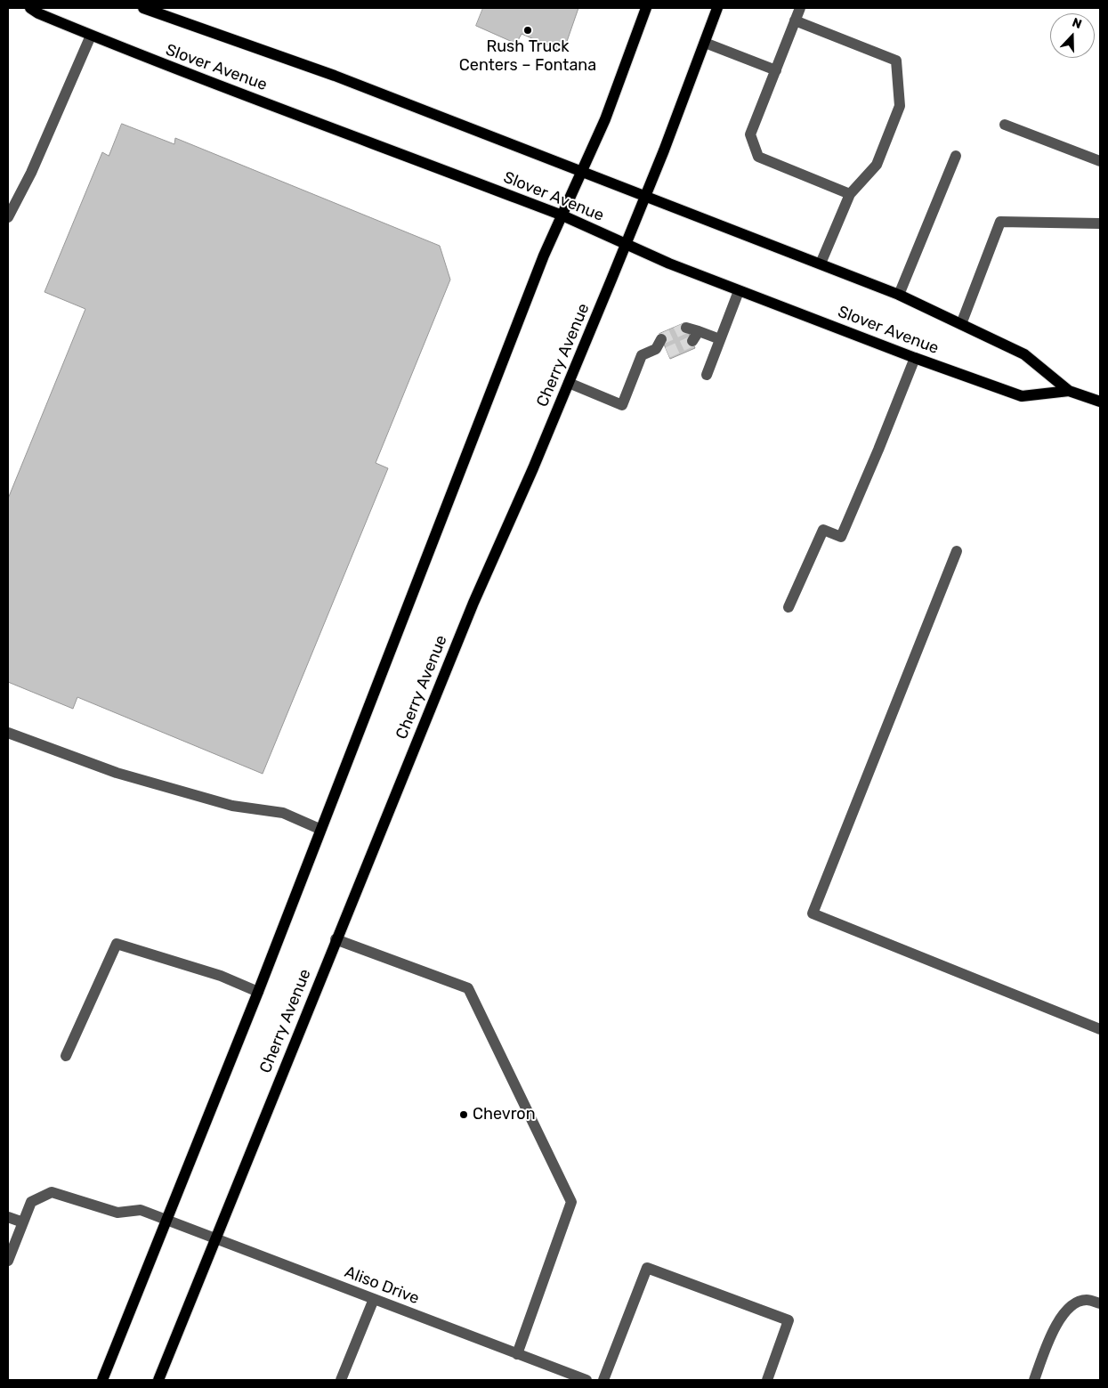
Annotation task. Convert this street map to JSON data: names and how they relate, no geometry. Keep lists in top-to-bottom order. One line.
{"streets":{"main road":["Slover Avenue","Cherry Avenue"],"street":["Aliso Drive"]},"crossings":[["Slover Avenue","Cherry Avenue"],["Cherry Avenue","Aliso Drive"]],"places":["Rush Truck Centers – Fontana","Chevron"],"north":"top"}
